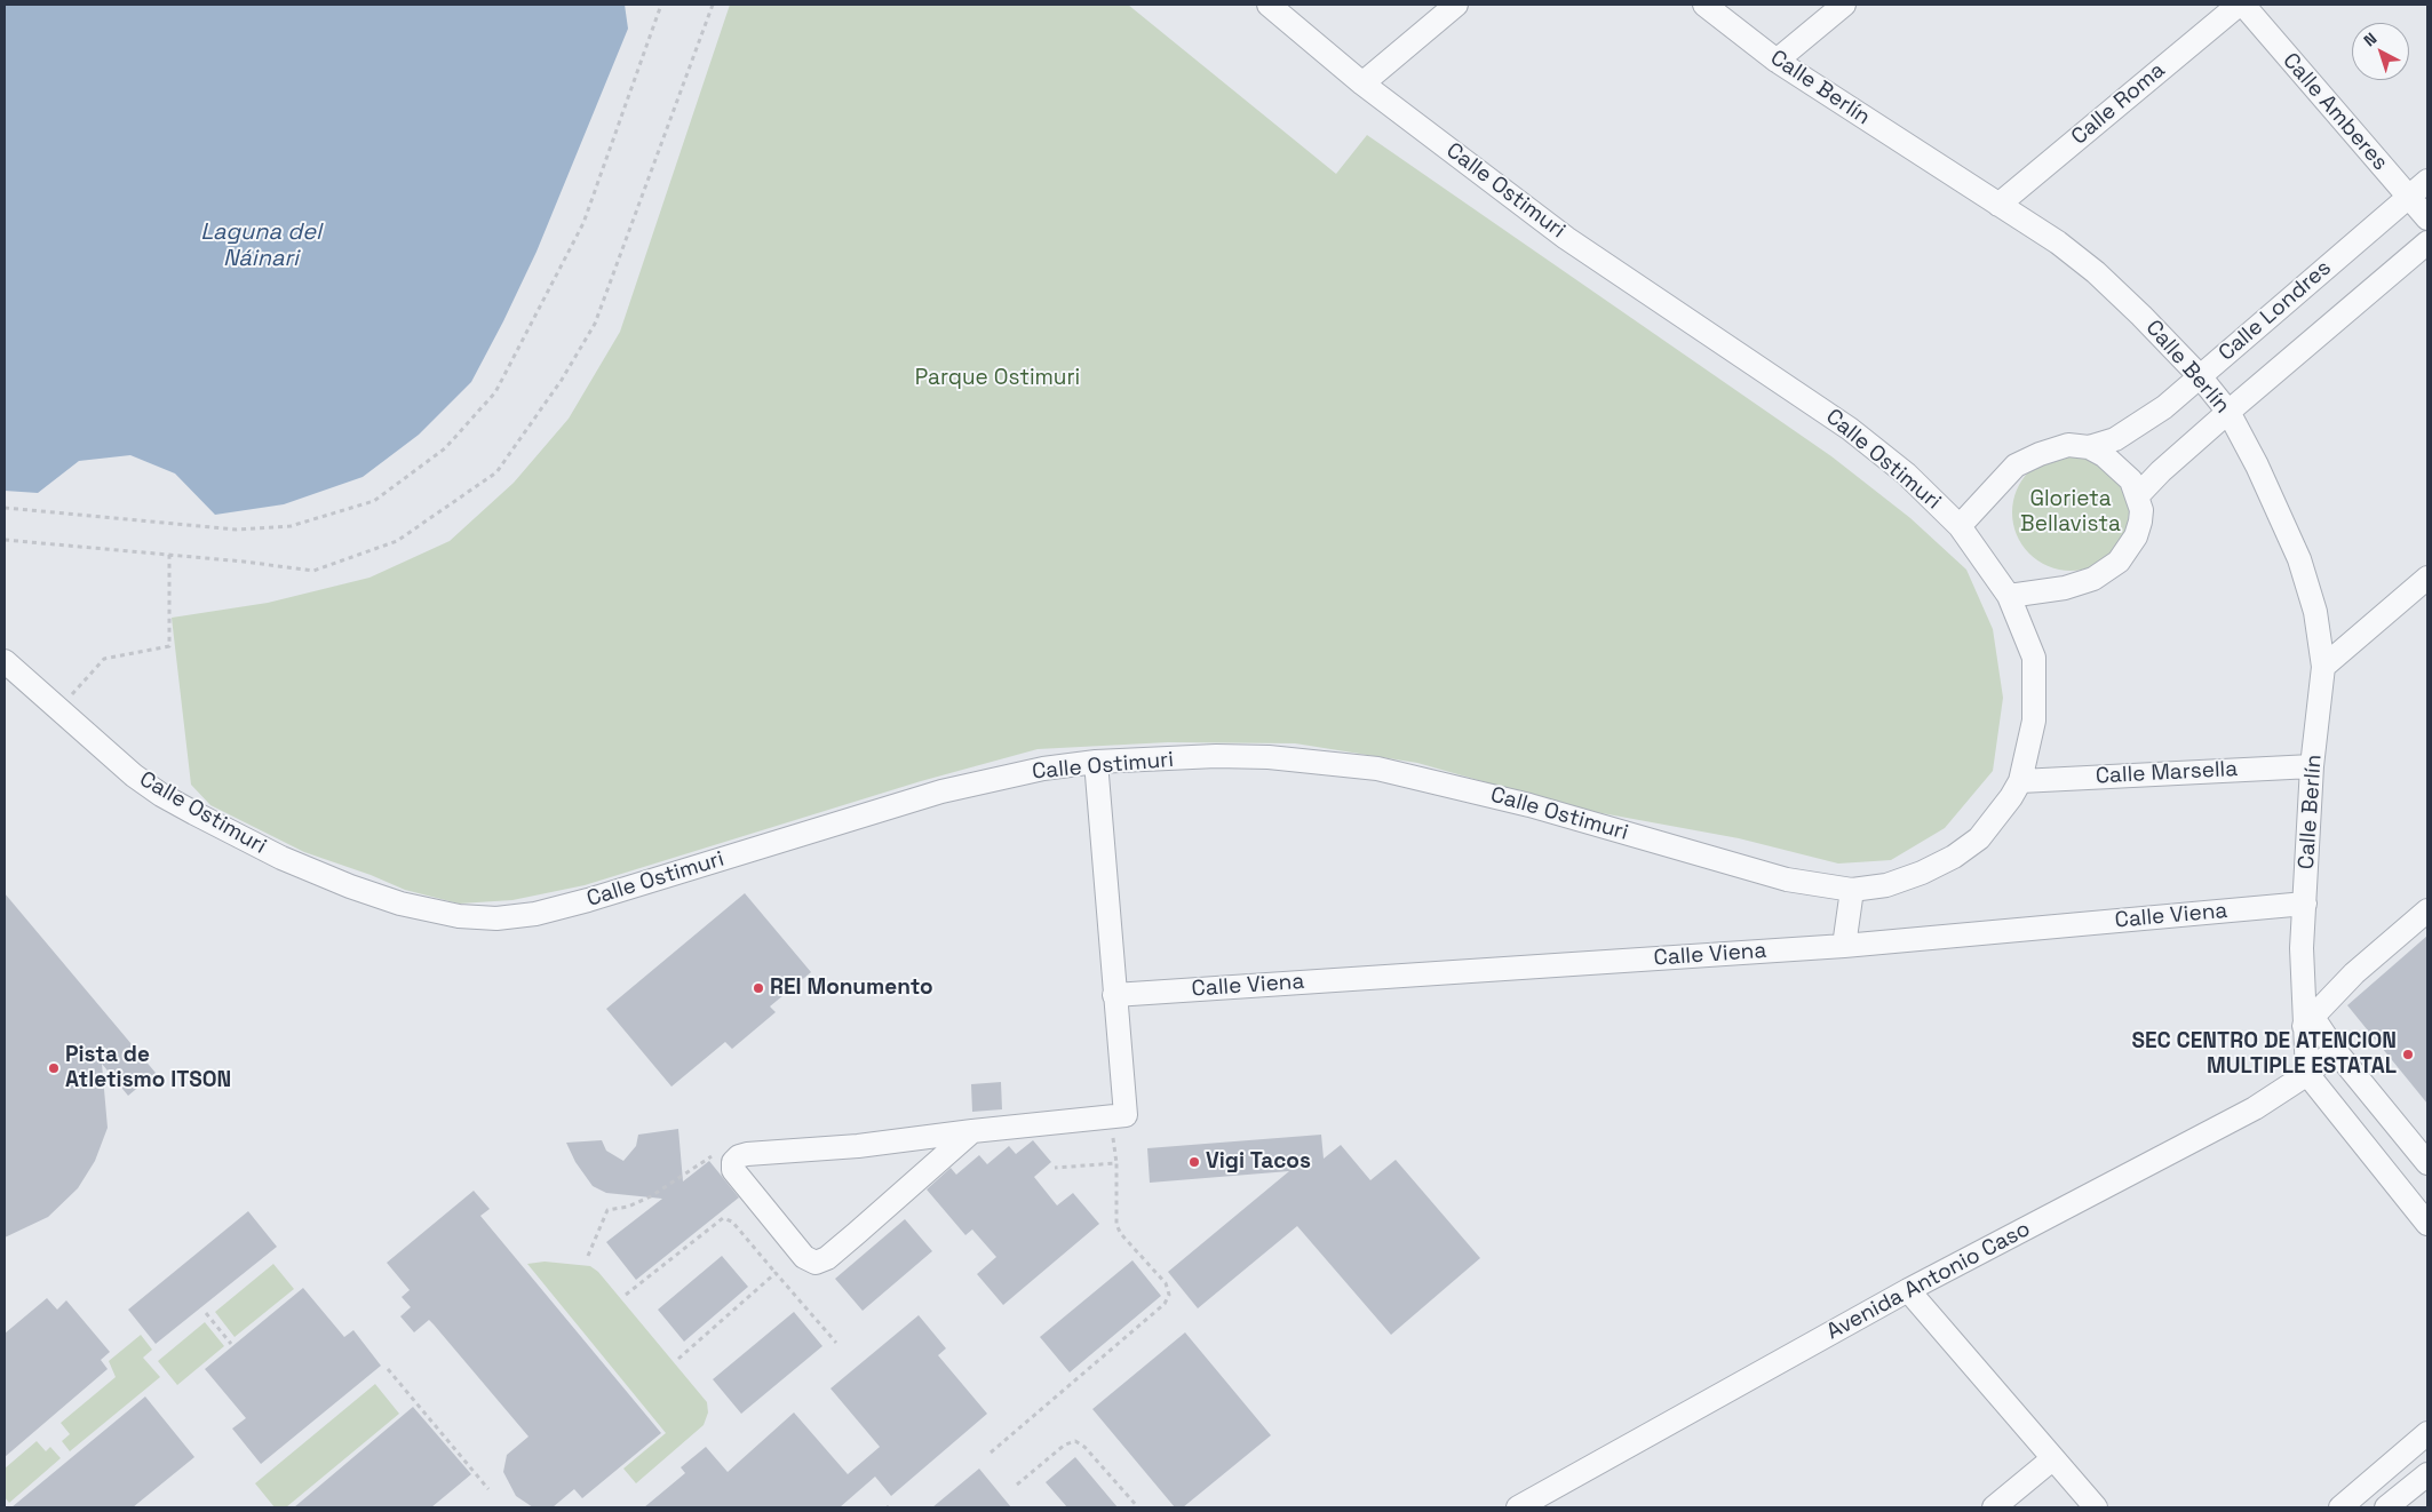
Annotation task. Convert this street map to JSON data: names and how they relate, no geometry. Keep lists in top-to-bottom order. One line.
{"streets":{"street":["Calle Berlín","Calle Roma","Calle Amberes","Calle Ostimuri","Calle Londres","Calle Marsella","Calle Viena","Avenida Antonio Caso"]},"crossings":[["Calle Berlín","Calle Roma"],["Calle Berlín","Calle Londres"],["Calle Berlín","Calle Marsella"],["Calle Berlín","Calle Viena"],["Calle Berlín","Avenida Antonio Caso"],["Calle Amberes","Calle Londres"],["Calle Ostimuri","Calle Londres"],["Calle Ostimuri","Calle Marsella"]],"water":["Laguna del Náinari"],"parks":["Parque Ostimuri","Glorieta Bellavista"],"places":["REI Monumento","SEC CENTRO DE ATENCION MULTIPLE ESTATAL","Pista de Atletismo ITSON","Vigi Tacos"],"north":"top left"}
